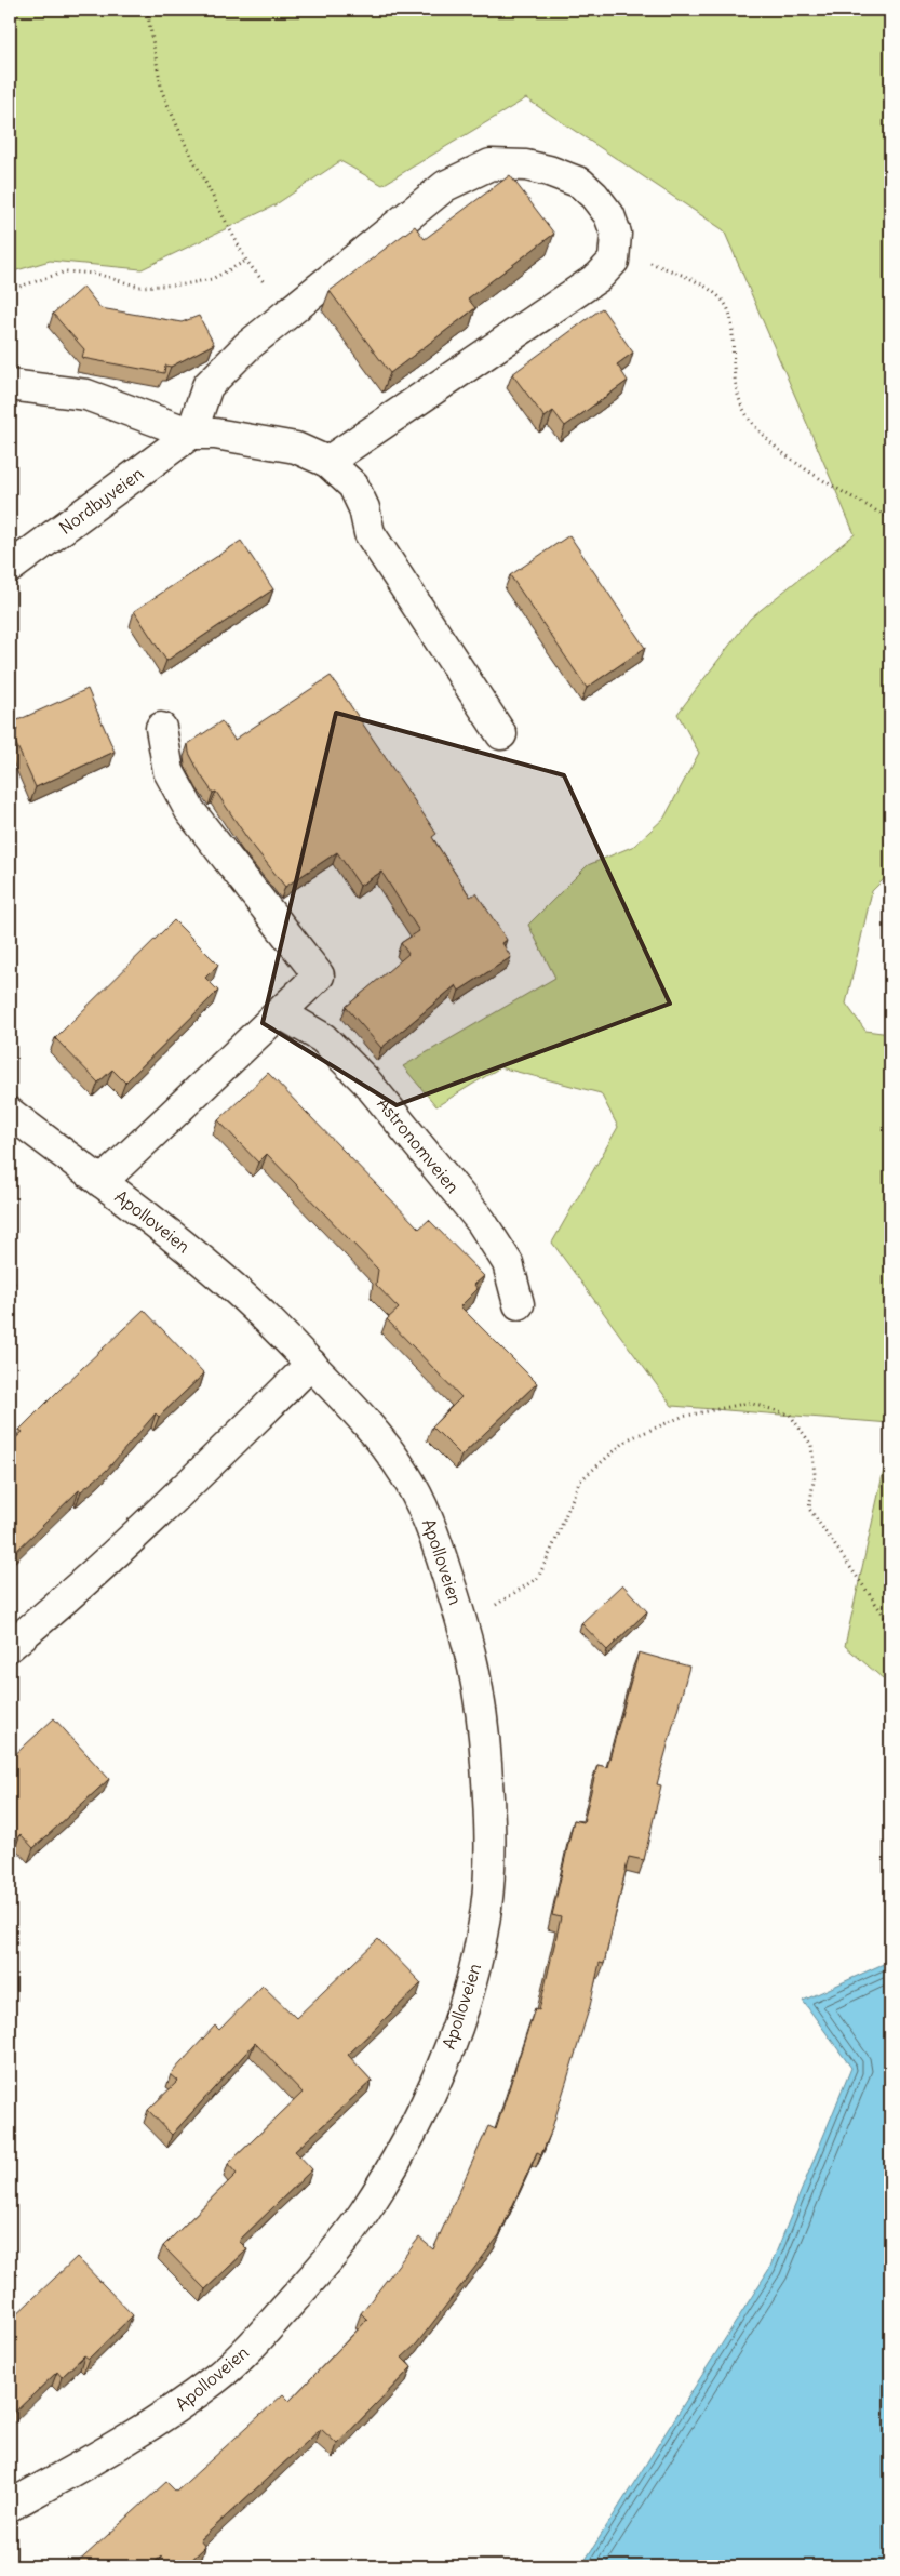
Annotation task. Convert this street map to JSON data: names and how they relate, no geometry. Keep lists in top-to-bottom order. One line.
{"streets":{"street":["Nordbyveien","Astronomveien","Apolloveien"]}}
